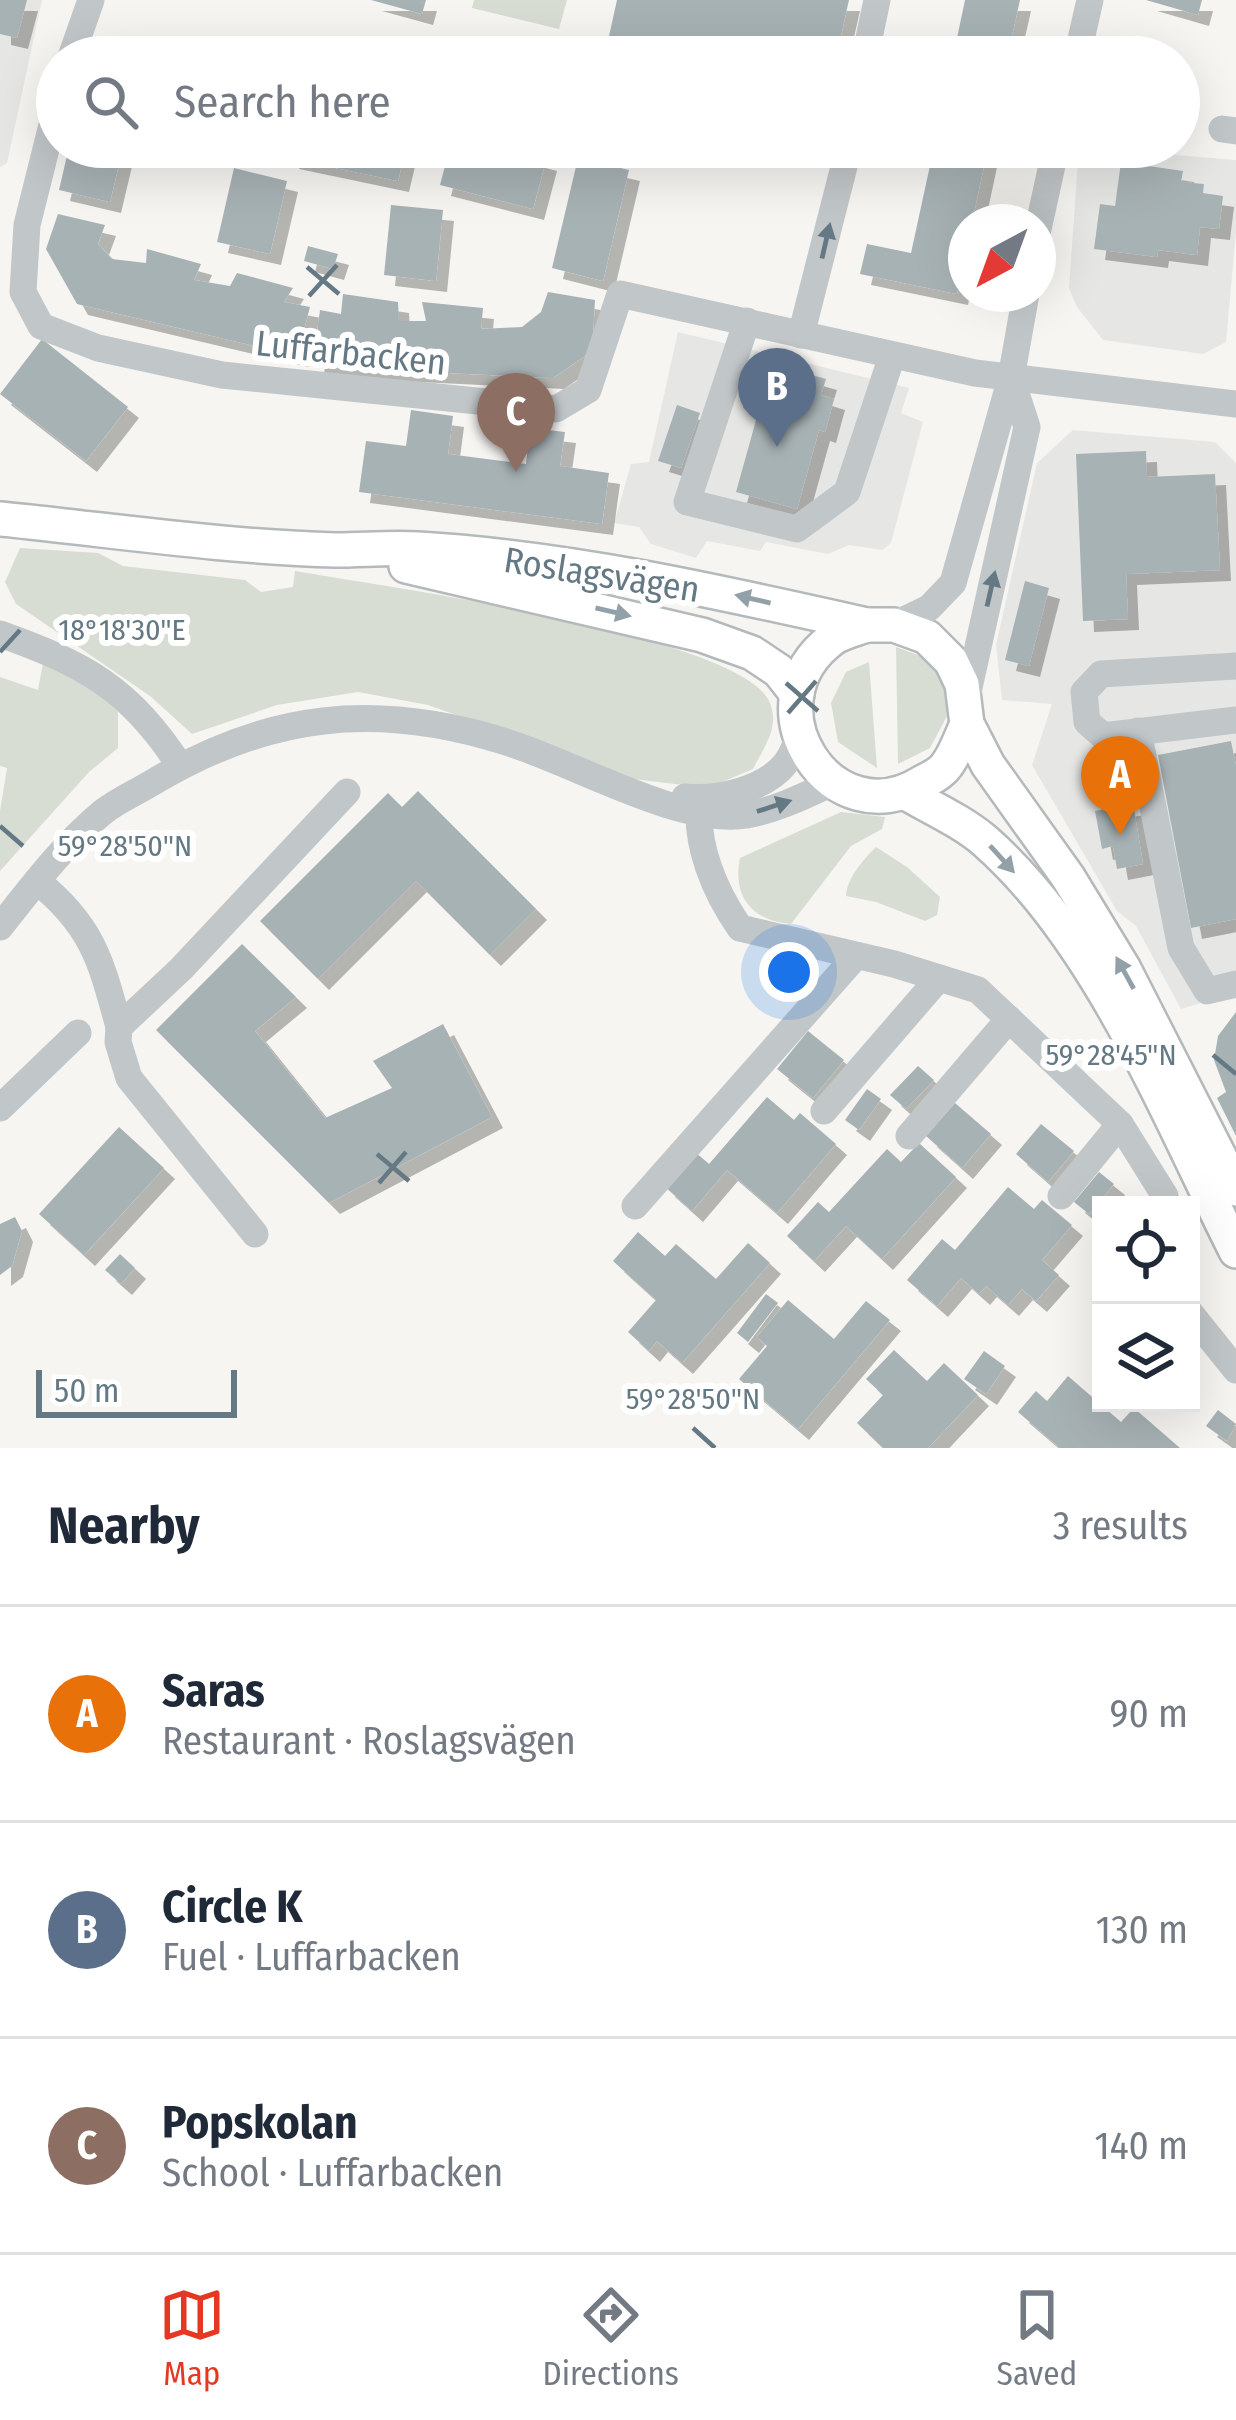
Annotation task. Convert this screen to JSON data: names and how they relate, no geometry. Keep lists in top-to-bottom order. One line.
{"streets":{"main road":["Roslagsvägen"],"street":["Luffarbacken"]},"scale_bar":"50 m","north":"bottom left","page":{"search":"Search here","pins":["B","C","A"],"scale":"50 m","heading":["Nearby","3 results"],"list":[{"mark":"A","name":"Saras","note":"Restaurant · Roslagsvägen","value":"90 m"},{"mark":"B","name":"Circle K","note":"Fuel · Luffarbacken","value":"130 m"},{"mark":"C","name":"Popskolan","note":"School · Luffarbacken","value":"140 m"}],"nav":["Map","Directions","Saved"]},"coordinates":["18°18'30\"E","59°28'50\"N","59°28'45\"N"]}
